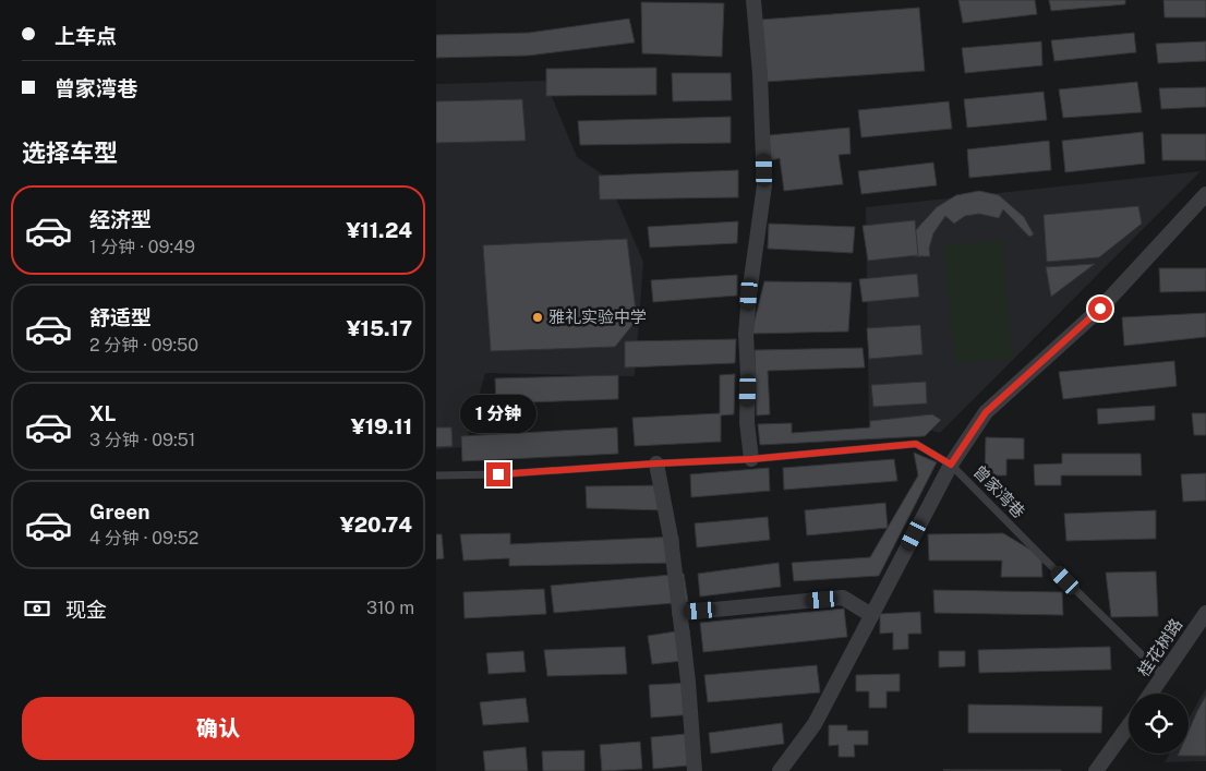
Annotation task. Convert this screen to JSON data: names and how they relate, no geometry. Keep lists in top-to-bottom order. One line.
{"streets":{"street":["桂花树路"],"lane":["曾家湾巷"]},"crossings":[["曾家湾巷","桂花树路"]],"places":["雅礼实验中学"],"page":{"banner":["上车点","曾家湾巷"],"heading":"选择车型","list":[{"name":"经济型","note":"1 分钟 · 09:49","value":"¥11.24"},{"name":"舒适型","note":"2 分钟 · 09:50","value":"¥15.17"},{"name":"XL","note":"3 分钟 · 09:51","value":"¥19.11"},{"name":"Green","note":"4 分钟 · 09:52","value":"¥20.74"}],"bubble":"1 分钟","pay":["现金","310 m"],"buttons":"确认"}}
